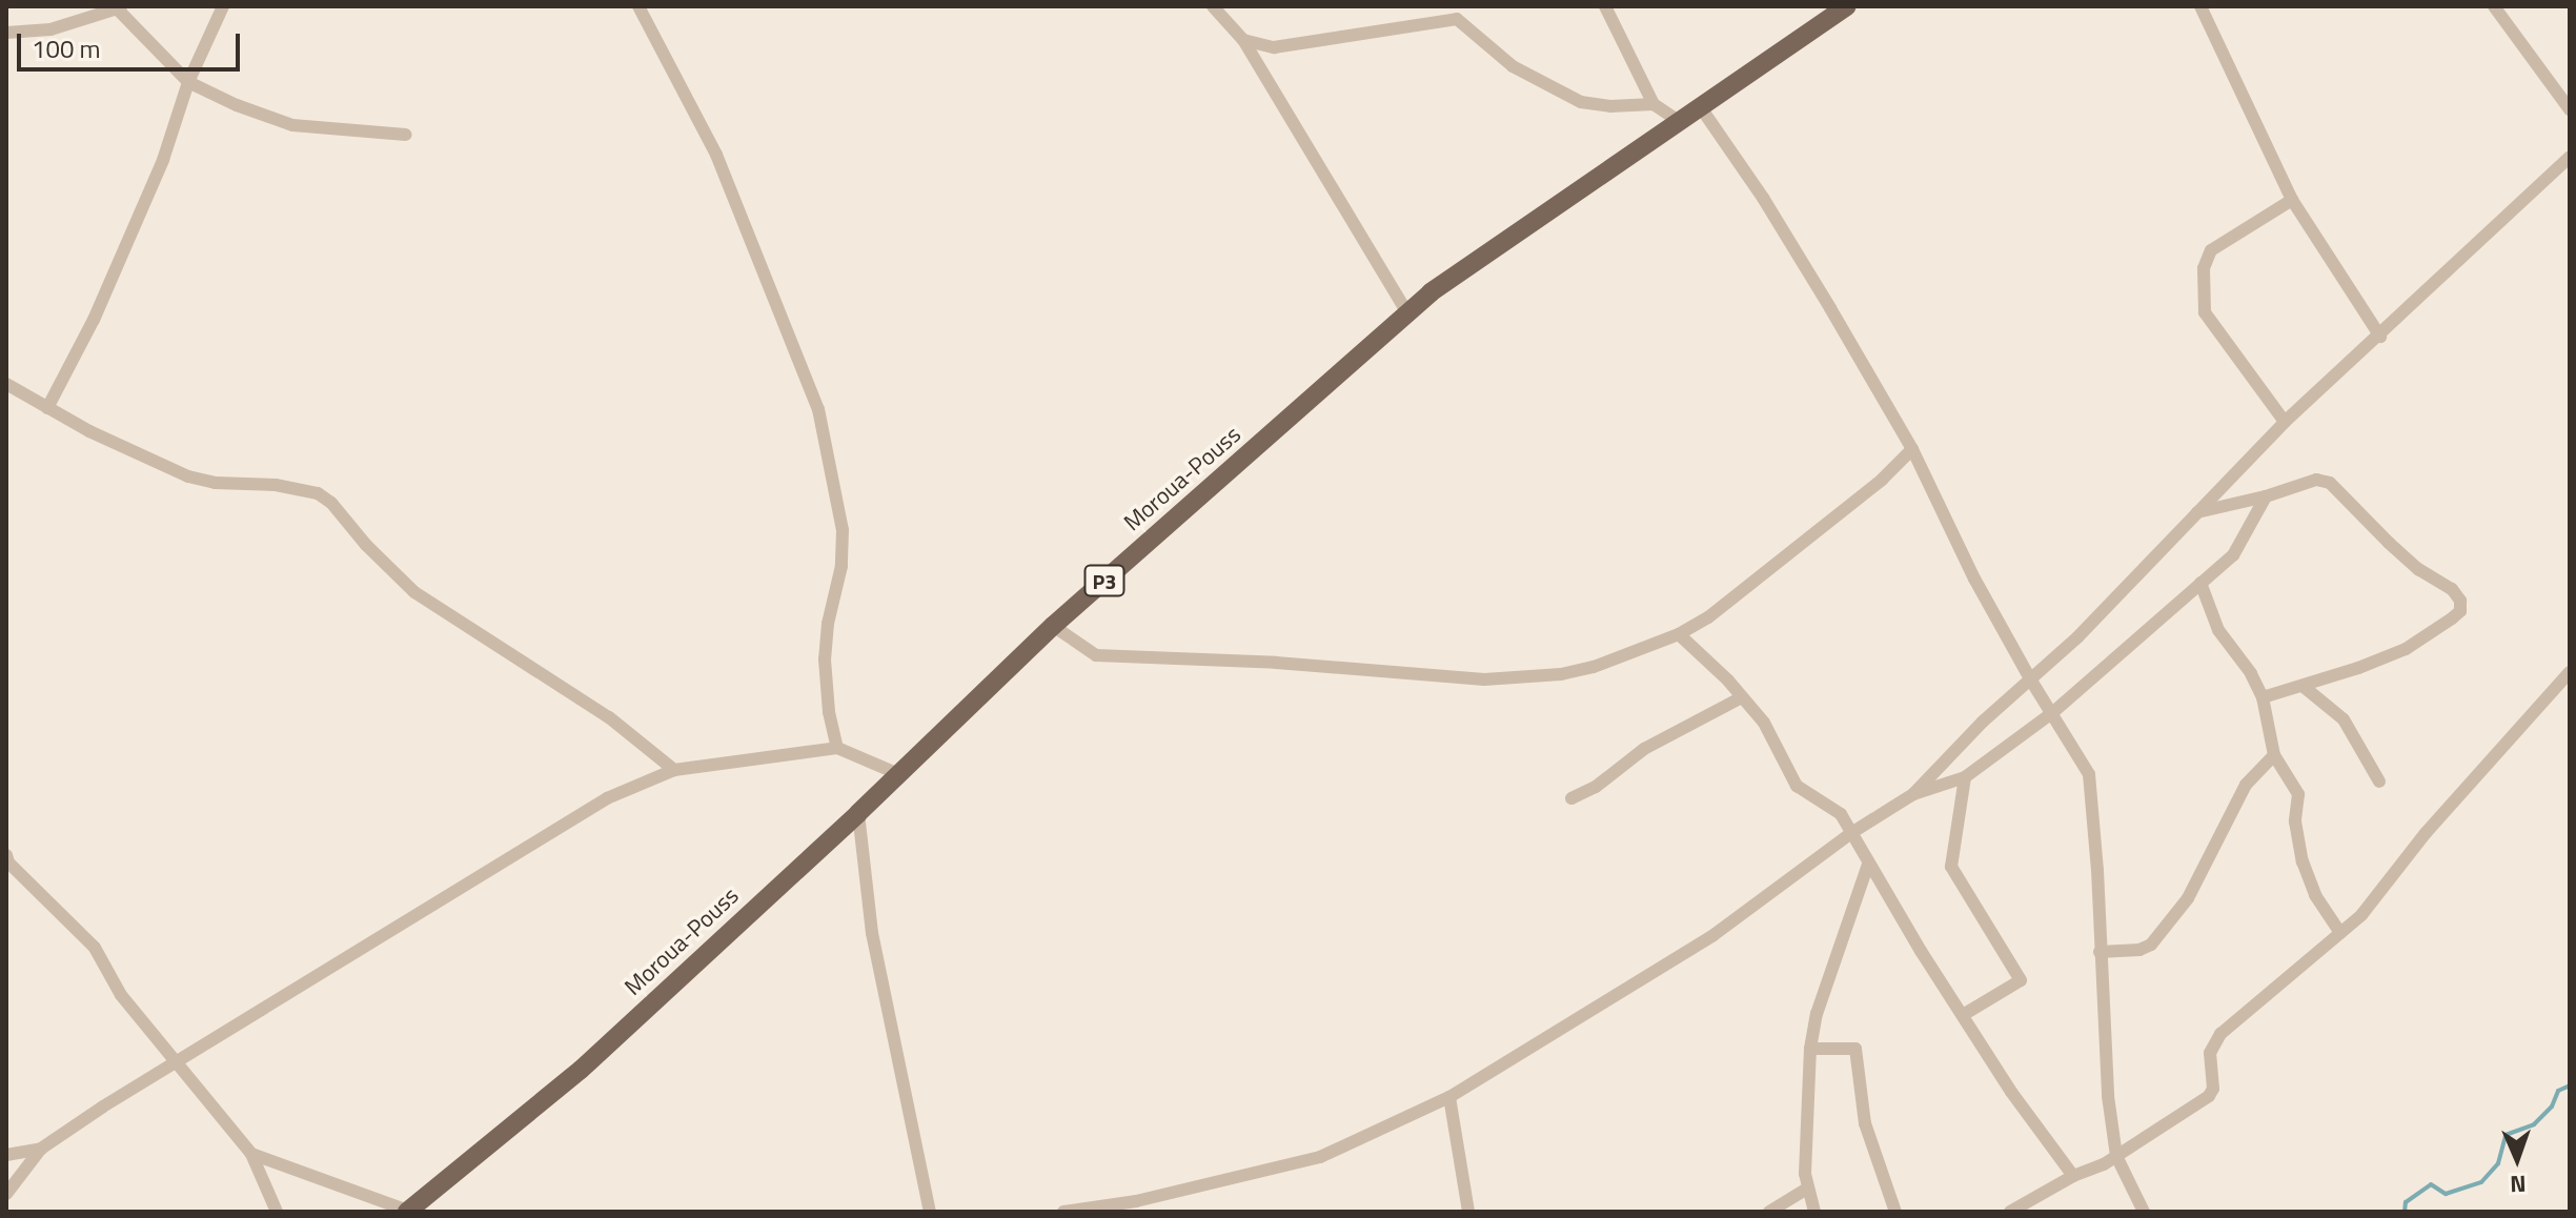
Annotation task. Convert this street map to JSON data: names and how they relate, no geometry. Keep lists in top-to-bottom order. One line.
{"streets":{"main road":["Moroua-Pouss","P3"]},"scale_bar":"100 m","north":"bottom"}
